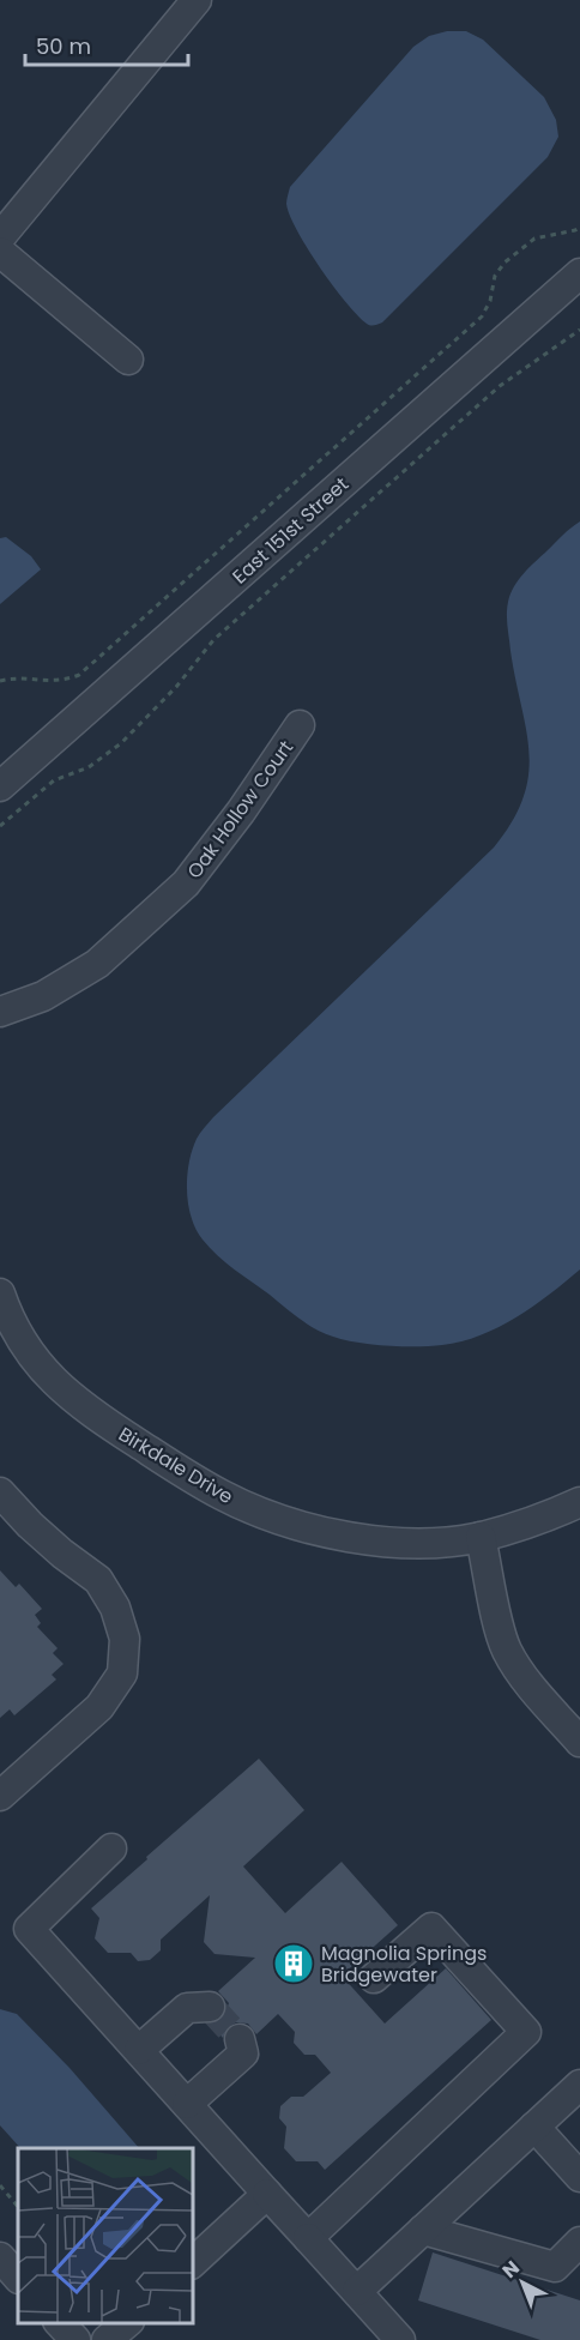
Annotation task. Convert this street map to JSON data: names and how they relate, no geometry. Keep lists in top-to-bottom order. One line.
{"streets":{"street":["East 151st Street","Oak Hollow Court","Birkdale Drive"]},"places":{"building":["Magnolia Springs Bridgewater"]},"scale_bar":"50 m","north":"top left"}
